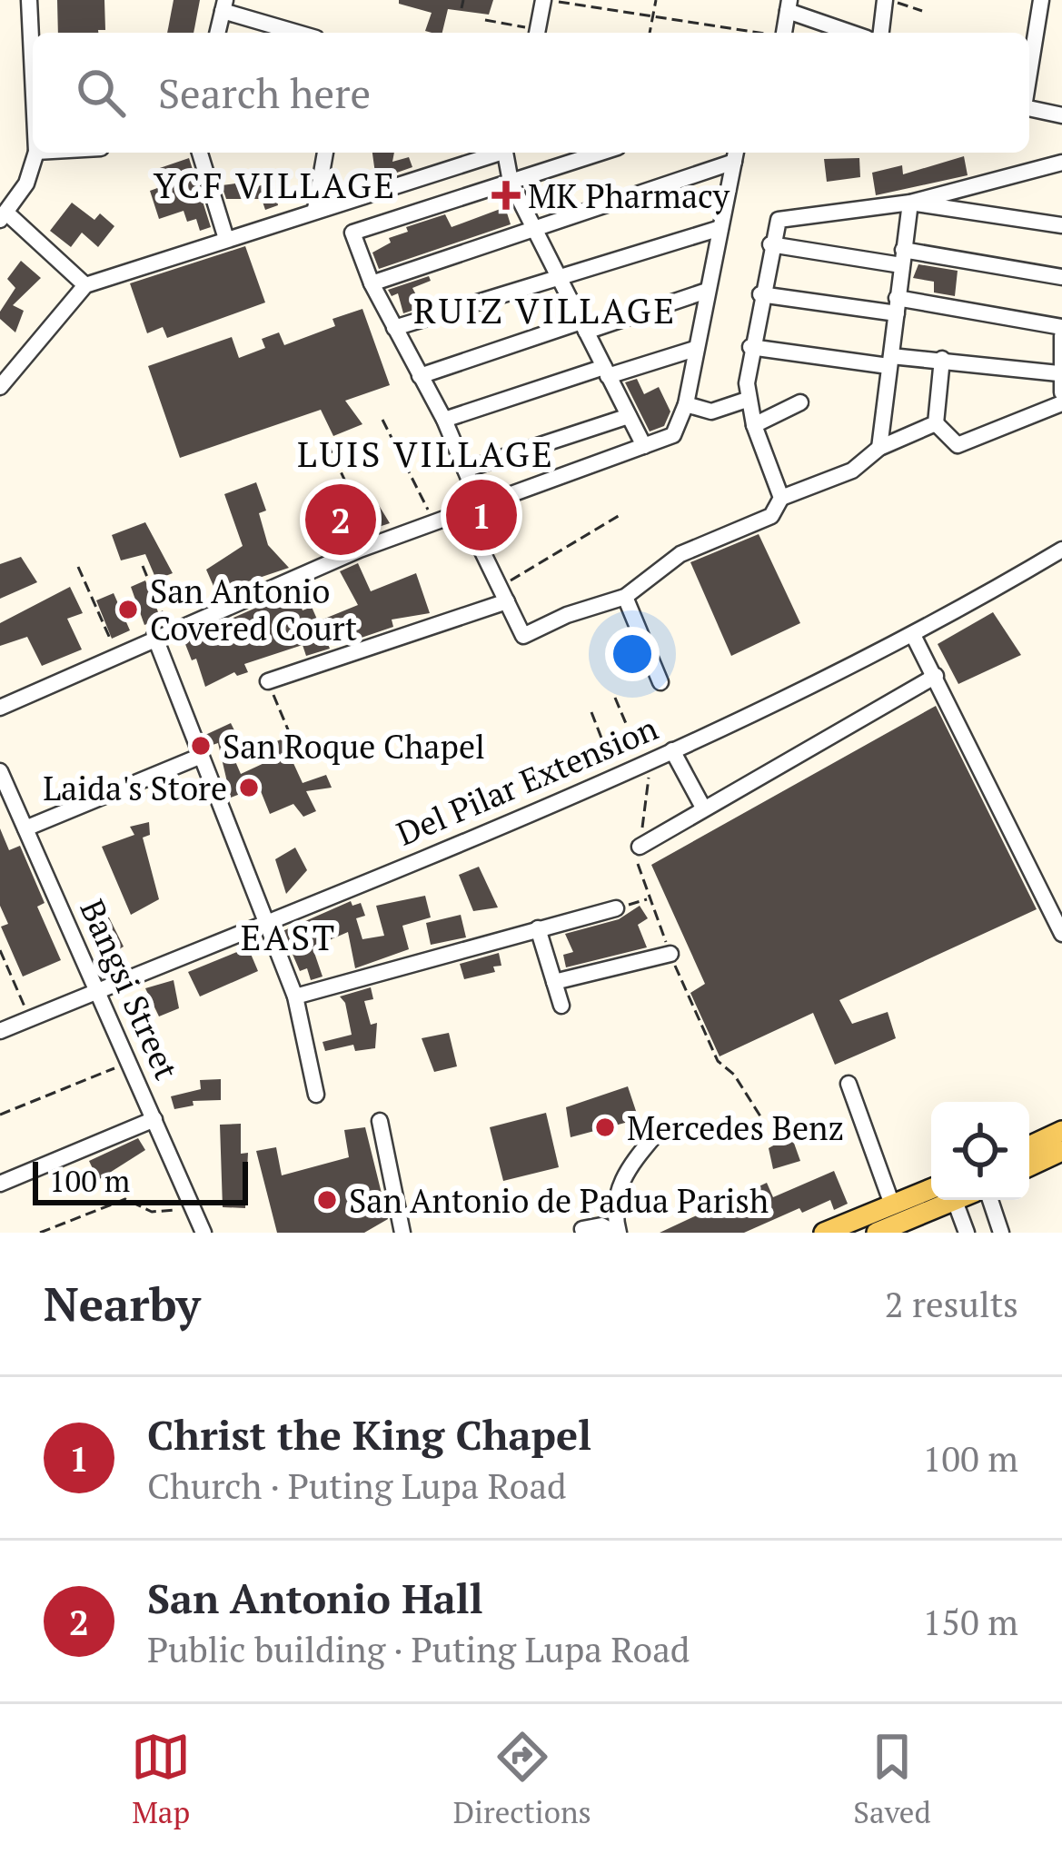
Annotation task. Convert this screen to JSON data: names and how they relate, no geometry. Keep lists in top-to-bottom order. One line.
{"streets":{"street":["Del Pilar Extension","Bangsi Street"]},"crossings":[["Del Pilar Extension","Bangsi Street"]],"districts":["YCF VILLAGE","RUIZ VILLAGE","LUIS VILLAGE","EAST"],"places":{"health":["MK Pharmacy"],"other":["San Antonio Covered Court","San Roque Chapel","Laida's Store","Mercedes Benz","San Antonio de Padua Parish"]},"scale_bar":"100 m","page":{"search":"Search here","pins":["1","2"],"scale":"100 m","heading":["Nearby","2 results"],"list":[{"mark":"1","name":"Christ the King Chapel","note":"Church · Puting Lupa Road","value":"100 m"},{"mark":"2","name":"San Antonio Hall","note":"Public building · Puting Lupa Road","value":"150 m"}],"nav":["Map","Directions","Saved"]}}
